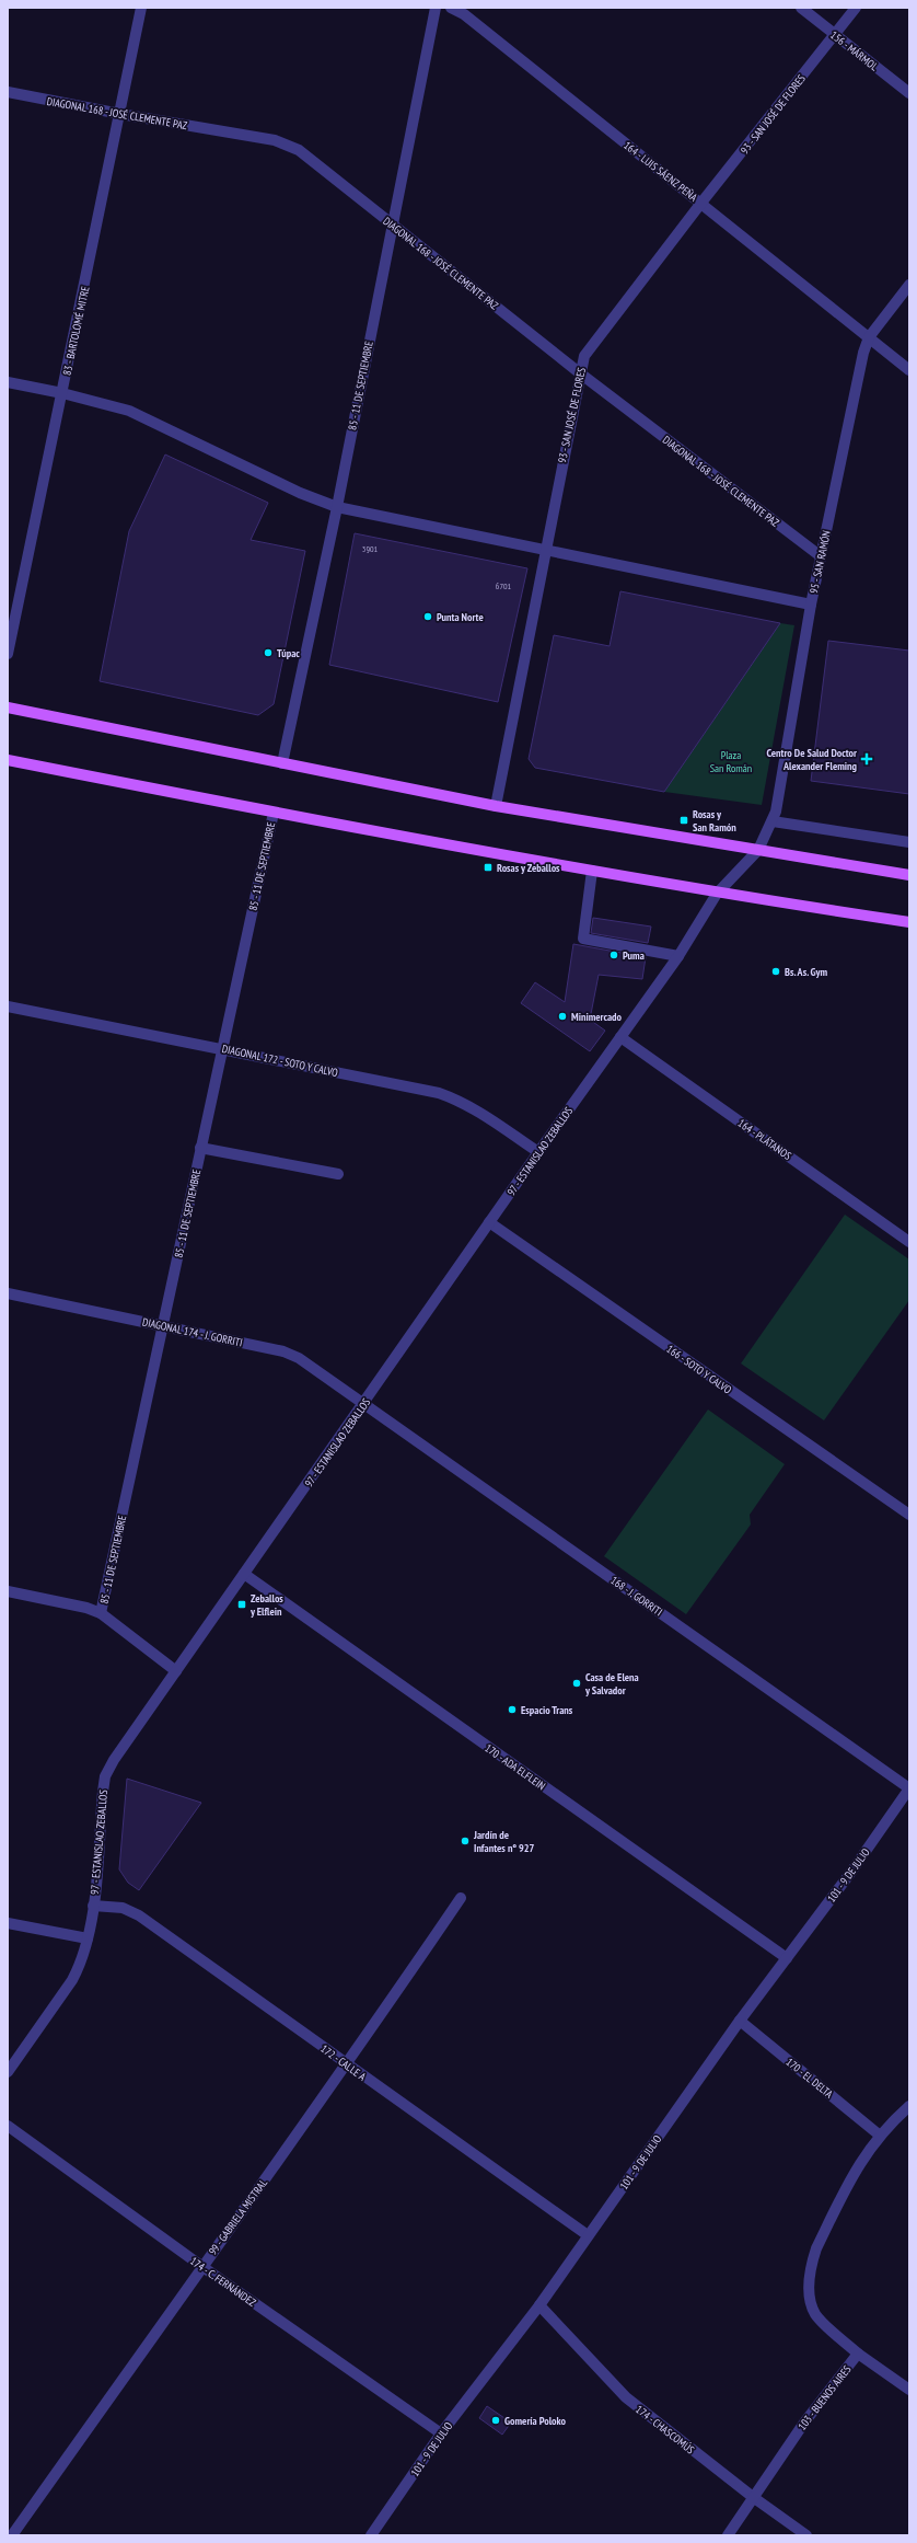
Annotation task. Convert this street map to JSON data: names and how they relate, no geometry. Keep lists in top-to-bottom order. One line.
{"streets":{"street":["156 - MÁRMOL","DIAGONAL 168 - JOSÉ CLEMENTE PAZ","93 - SAN JOSÉ DE FLORES","164 - LUIS SÁENZ PEÑA","83 - BARTOLOMÉ MITRE","85 - 11 DE SEPTIEMBRE","95 - SAN RAMÓN","DIAGONAL 172 - SOTO Y CALVO","164 - PLÁTANOS","97 - ESTANISLAO ZEBALLOS","DIAGONAL 174 - J. GORRITI","166 - SOTO Y CALVO","168 - J. GORRITI","170 - ADA ELFLEIN","101 - 9 DE JULIO","172 - CALLE A","170 - EL DELTA","99 - GABRIELA MISTRAL","174 - C. FERNÁNDEZ","103 - BUENOS AIRES","174 - CHASCOMÚS"]},"crossings":[["156 - MÁRMOL","93 - SAN JOSÉ DE FLORES"],["DIAGONAL 168 - JOSÉ CLEMENTE PAZ","93 - SAN JOSÉ DE FLORES"],["DIAGONAL 168 - JOSÉ CLEMENTE PAZ","83 - BARTOLOMÉ MITRE"],["DIAGONAL 168 - JOSÉ CLEMENTE PAZ","85 - 11 DE SEPTIEMBRE"],["DIAGONAL 168 - JOSÉ CLEMENTE PAZ","95 - SAN RAMÓN"],["93 - SAN JOSÉ DE FLORES","164 - LUIS SÁENZ PEÑA"],["164 - LUIS SÁENZ PEÑA","95 - SAN RAMÓN"],["85 - 11 DE SEPTIEMBRE","DIAGONAL 172 - SOTO Y CALVO"],["85 - 11 DE SEPTIEMBRE","DIAGONAL 174 - J. GORRITI"],["95 - SAN RAMÓN","97 - ESTANISLAO ZEBALLOS"],["DIAGONAL 172 - SOTO Y CALVO","97 - ESTANISLAO ZEBALLOS"],["164 - PLÁTANOS","97 - ESTANISLAO ZEBALLOS"],["97 - ESTANISLAO ZEBALLOS","DIAGONAL 174 - J. GORRITI"],["97 - ESTANISLAO ZEBALLOS","166 - SOTO Y CALVO"],["97 - ESTANISLAO ZEBALLOS","168 - J. GORRITI"],["97 - ESTANISLAO ZEBALLOS","170 - ADA ELFLEIN"],["97 - ESTANISLAO ZEBALLOS","172 - CALLE A"],["DIAGONAL 174 - J. GORRITI","168 - J. GORRITI"],["168 - J. GORRITI","101 - 9 DE JULIO"],["170 - ADA ELFLEIN","101 - 9 DE JULIO"],["101 - 9 DE JULIO","172 - CALLE A"],["101 - 9 DE JULIO","170 - EL DELTA"],["101 - 9 DE JULIO","174 - C. FERNÁNDEZ"],["101 - 9 DE JULIO","174 - CHASCOMÚS"],["172 - CALLE A","99 - GABRIELA MISTRAL"],["170 - EL DELTA","103 - BUENOS AIRES"],["99 - GABRIELA MISTRAL","174 - C. FERNÁNDEZ"],["103 - BUENOS AIRES","174 - CHASCOMÚS"]],"parks":["Plaza San Román"],"places":{"other":["Punta Norte","Túpac","Puma","Bs. As. Gym","Minimercado","Casa de Elena y Salvador","Espacio Trans","Jardín de Infantes nº 927","Gomería Poloko"],"health":["Centro De Salud Doctor Alexander Fleming"],"transit":["Rosas y San Ramón","Rosas y Zeballos","Zeballos y Elflein"]},"house_numbers":["3901","6701"]}
